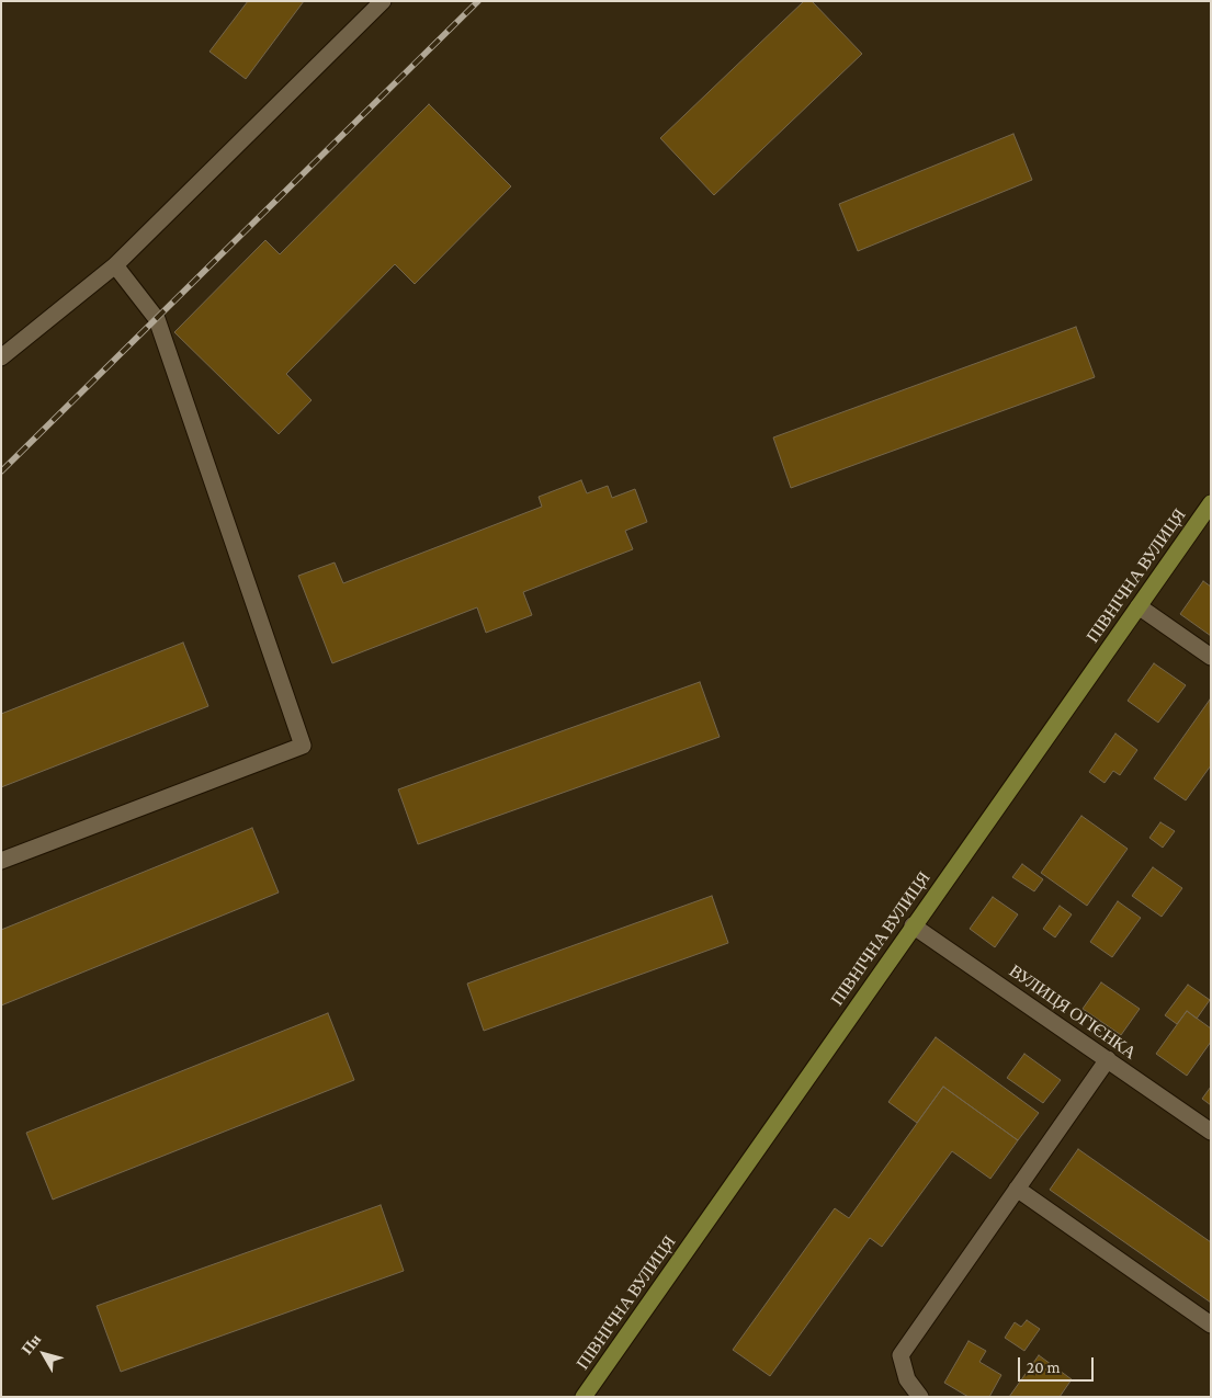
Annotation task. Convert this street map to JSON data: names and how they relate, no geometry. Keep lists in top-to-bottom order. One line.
{"streets":{"main road":["ПІВНІЧНА ВУЛИЦЯ"],"street":["ВУЛИЦЯ ОГІЄНКА"]},"crossings":[["ПІВНІЧНА ВУЛИЦЯ","ВУЛИЦЯ ОГІЄНКА"]],"scale_bar":"20 m","north":"top left"}
